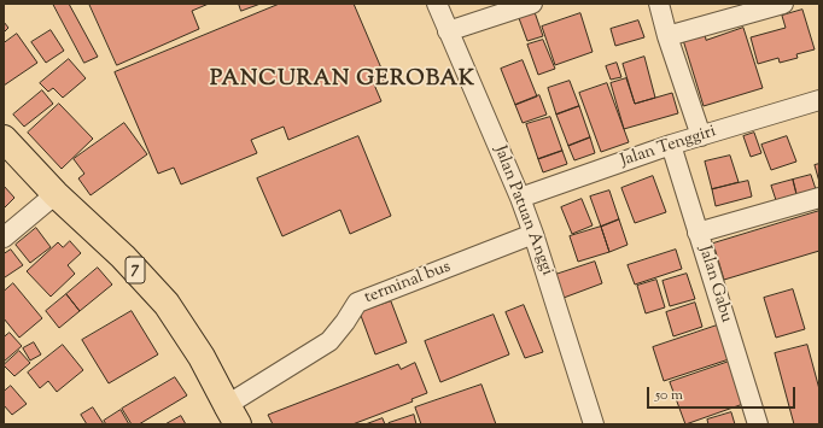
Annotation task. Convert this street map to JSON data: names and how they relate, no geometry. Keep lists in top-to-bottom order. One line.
{"streets":{"highway":["7"],"street":["Jalan Tenggiri","Jalan Patuan Anggi","terminal bus","Jalan Gabu"]},"crossings":[["Jalan Tenggiri","Jalan Patuan Anggi"],["Jalan Tenggiri","Jalan Gabu"],["Jalan Patuan Anggi","terminal bus"],["7","terminal bus"]],"districts":["PANCURAN GEROBAK"],"scale_bar":"50 m"}
